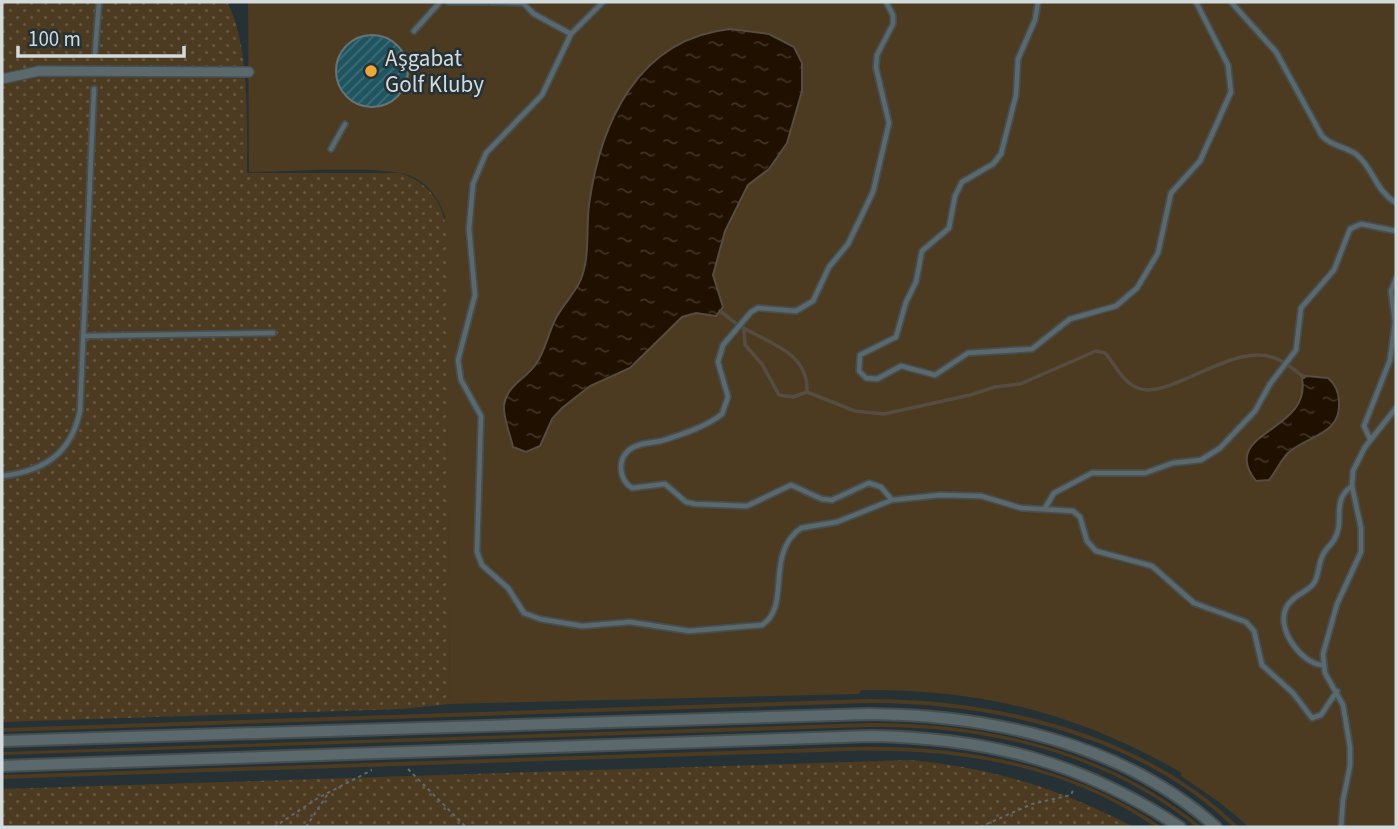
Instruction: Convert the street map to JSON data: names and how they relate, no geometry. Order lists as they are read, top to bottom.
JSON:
{
  "places": ["Aşgabat Golf Kluby"],
  "scale_bar": "100 m"
}
